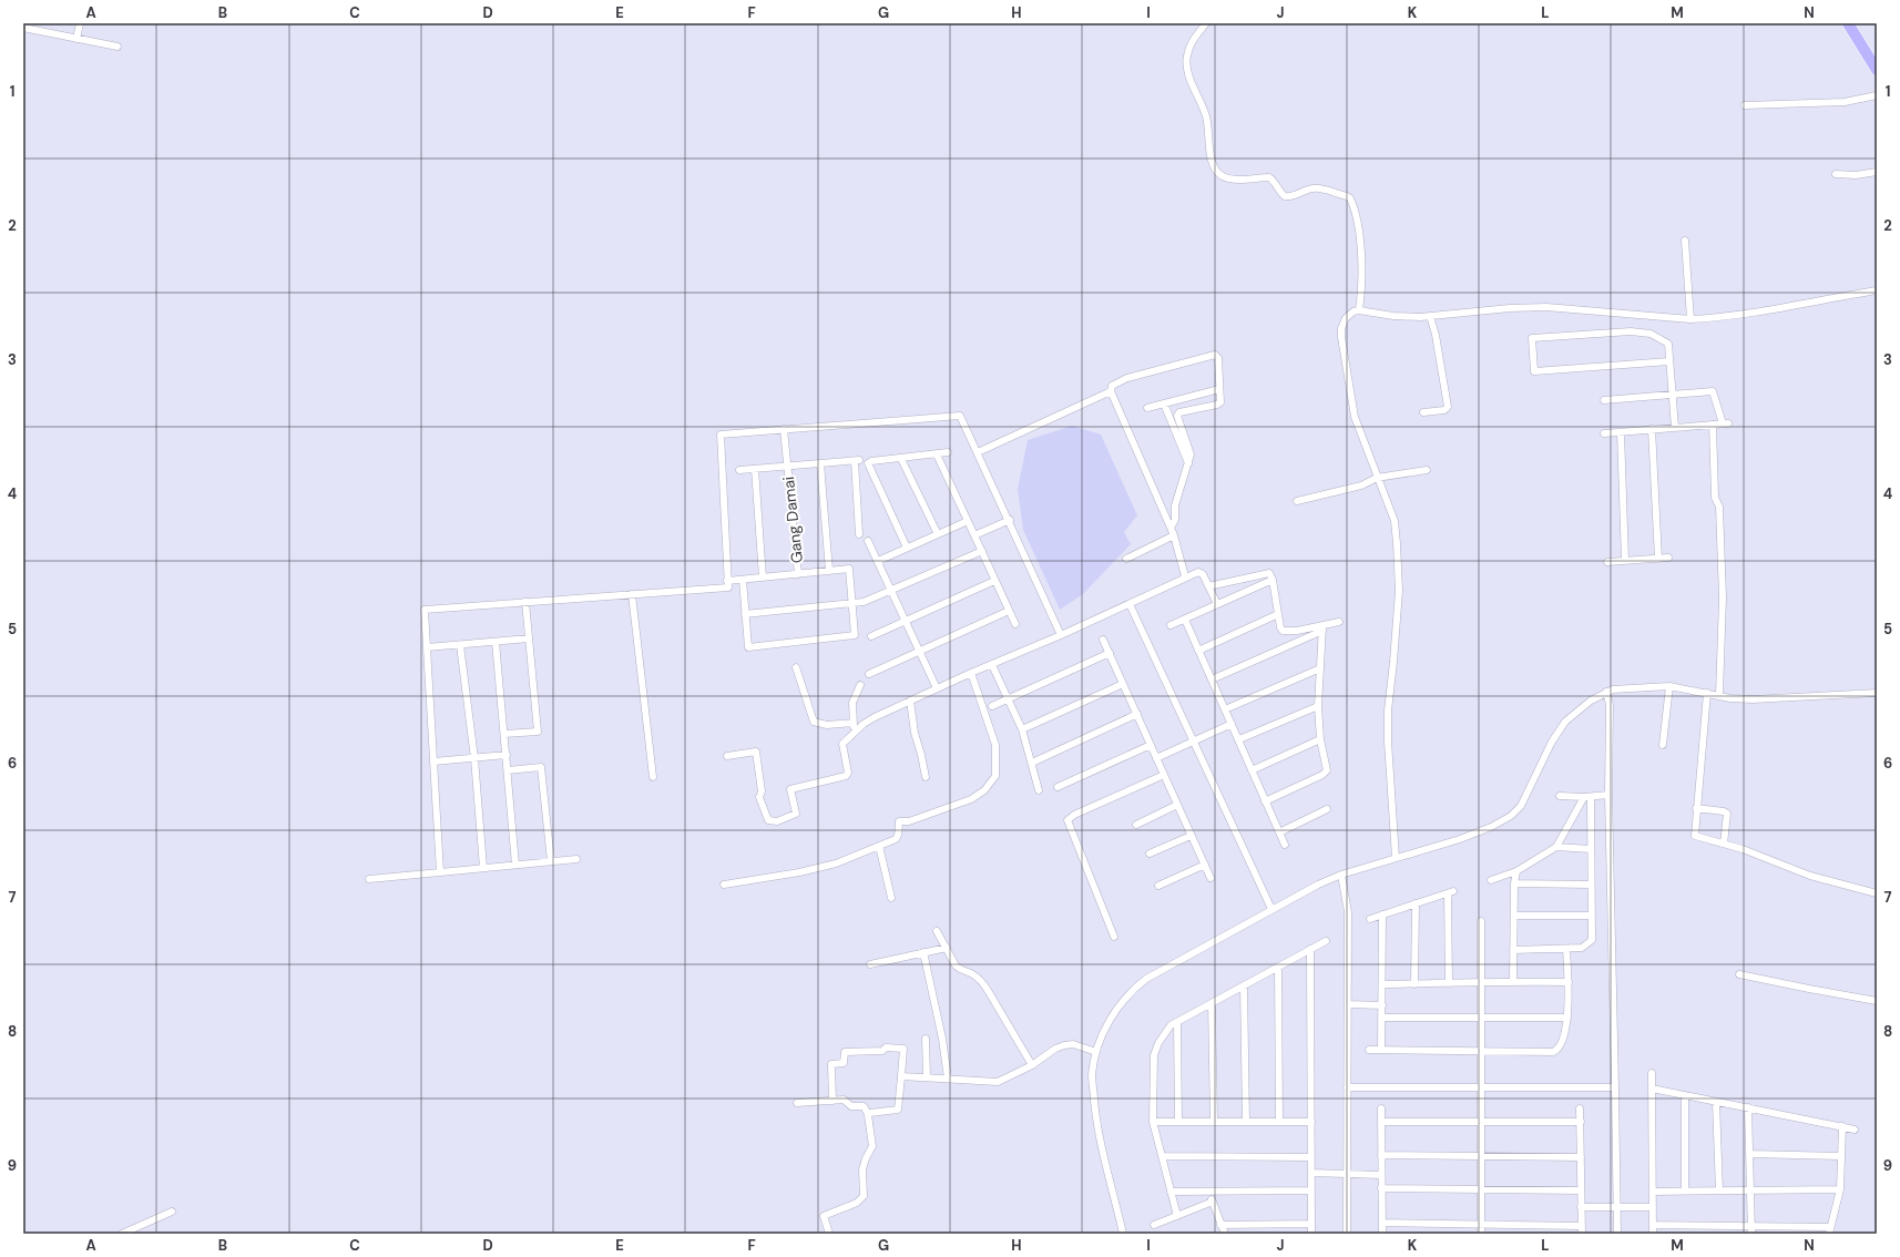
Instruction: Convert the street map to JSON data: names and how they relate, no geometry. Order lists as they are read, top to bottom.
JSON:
{
  "streets": {
    "street": ["Gang Damai"]
  },
  "grid": {
    "columns": [
      "A",
      "B",
      "C",
      "D",
      "E",
      "F",
      "G",
      "H",
      "I",
      "J",
      "K",
      "L",
      "M",
      "N"
    ],
    "rows": [
      "1",
      "2",
      "3",
      "4",
      "5",
      "6",
      "7",
      "8",
      "9"
    ]
  }
}
